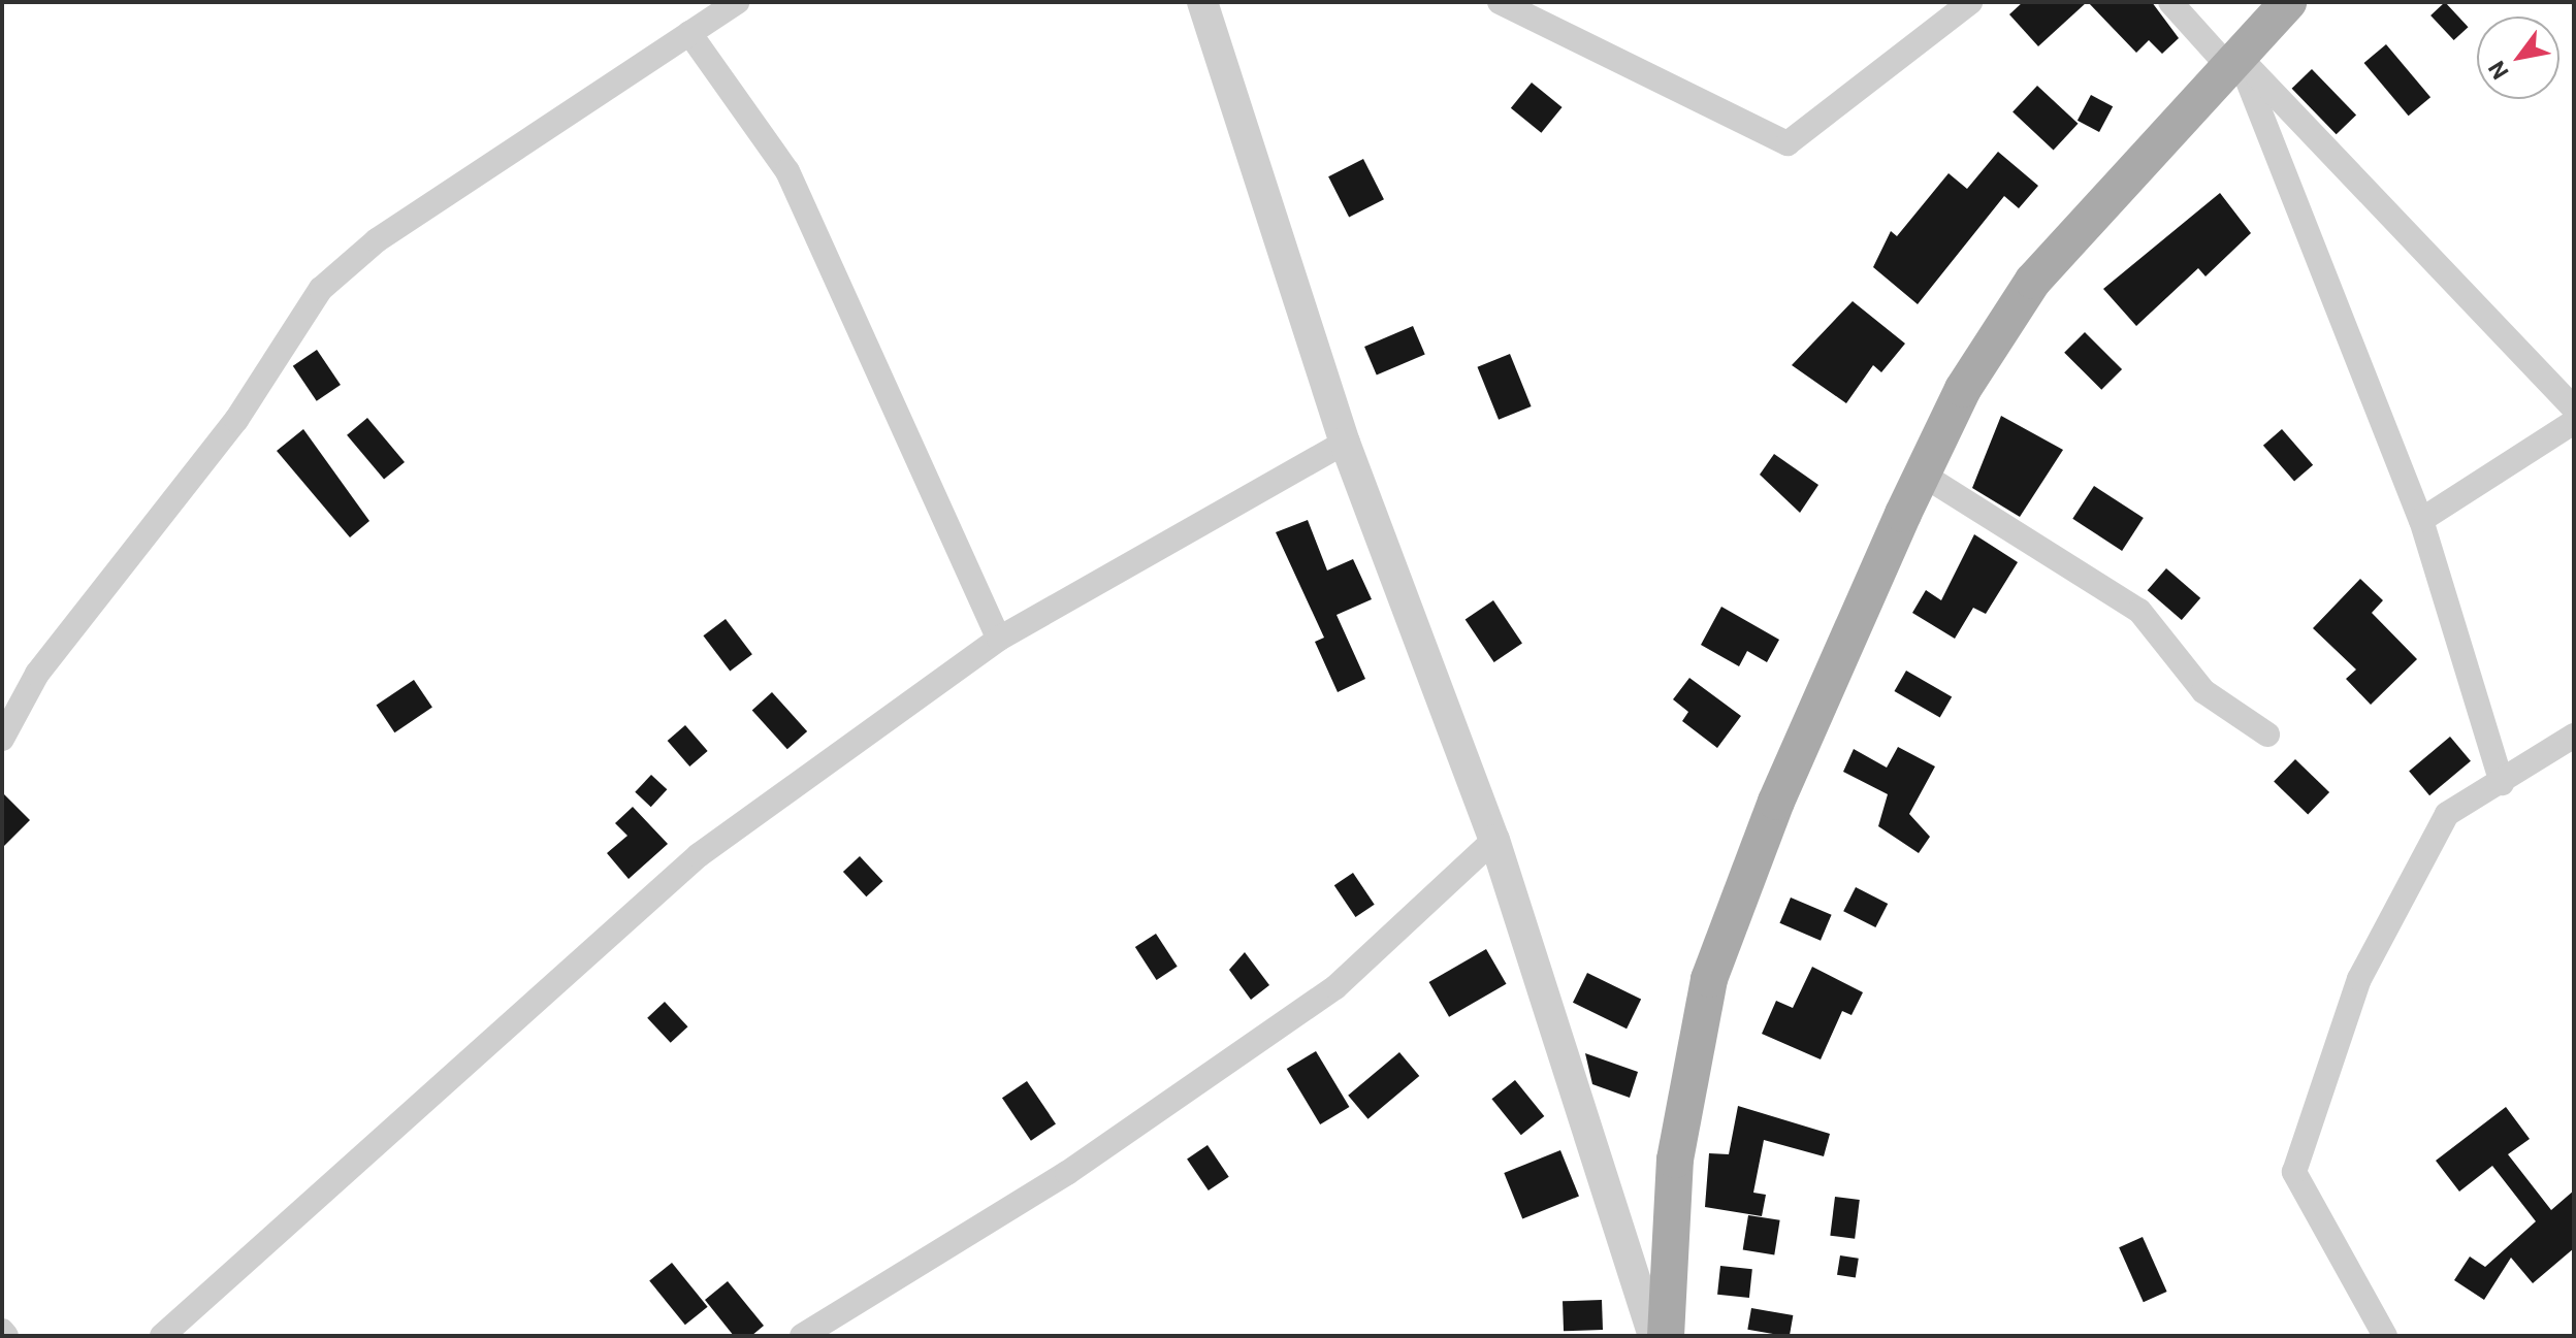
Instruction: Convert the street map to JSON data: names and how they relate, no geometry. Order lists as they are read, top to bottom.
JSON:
{
  "north": "bottom left"
}
